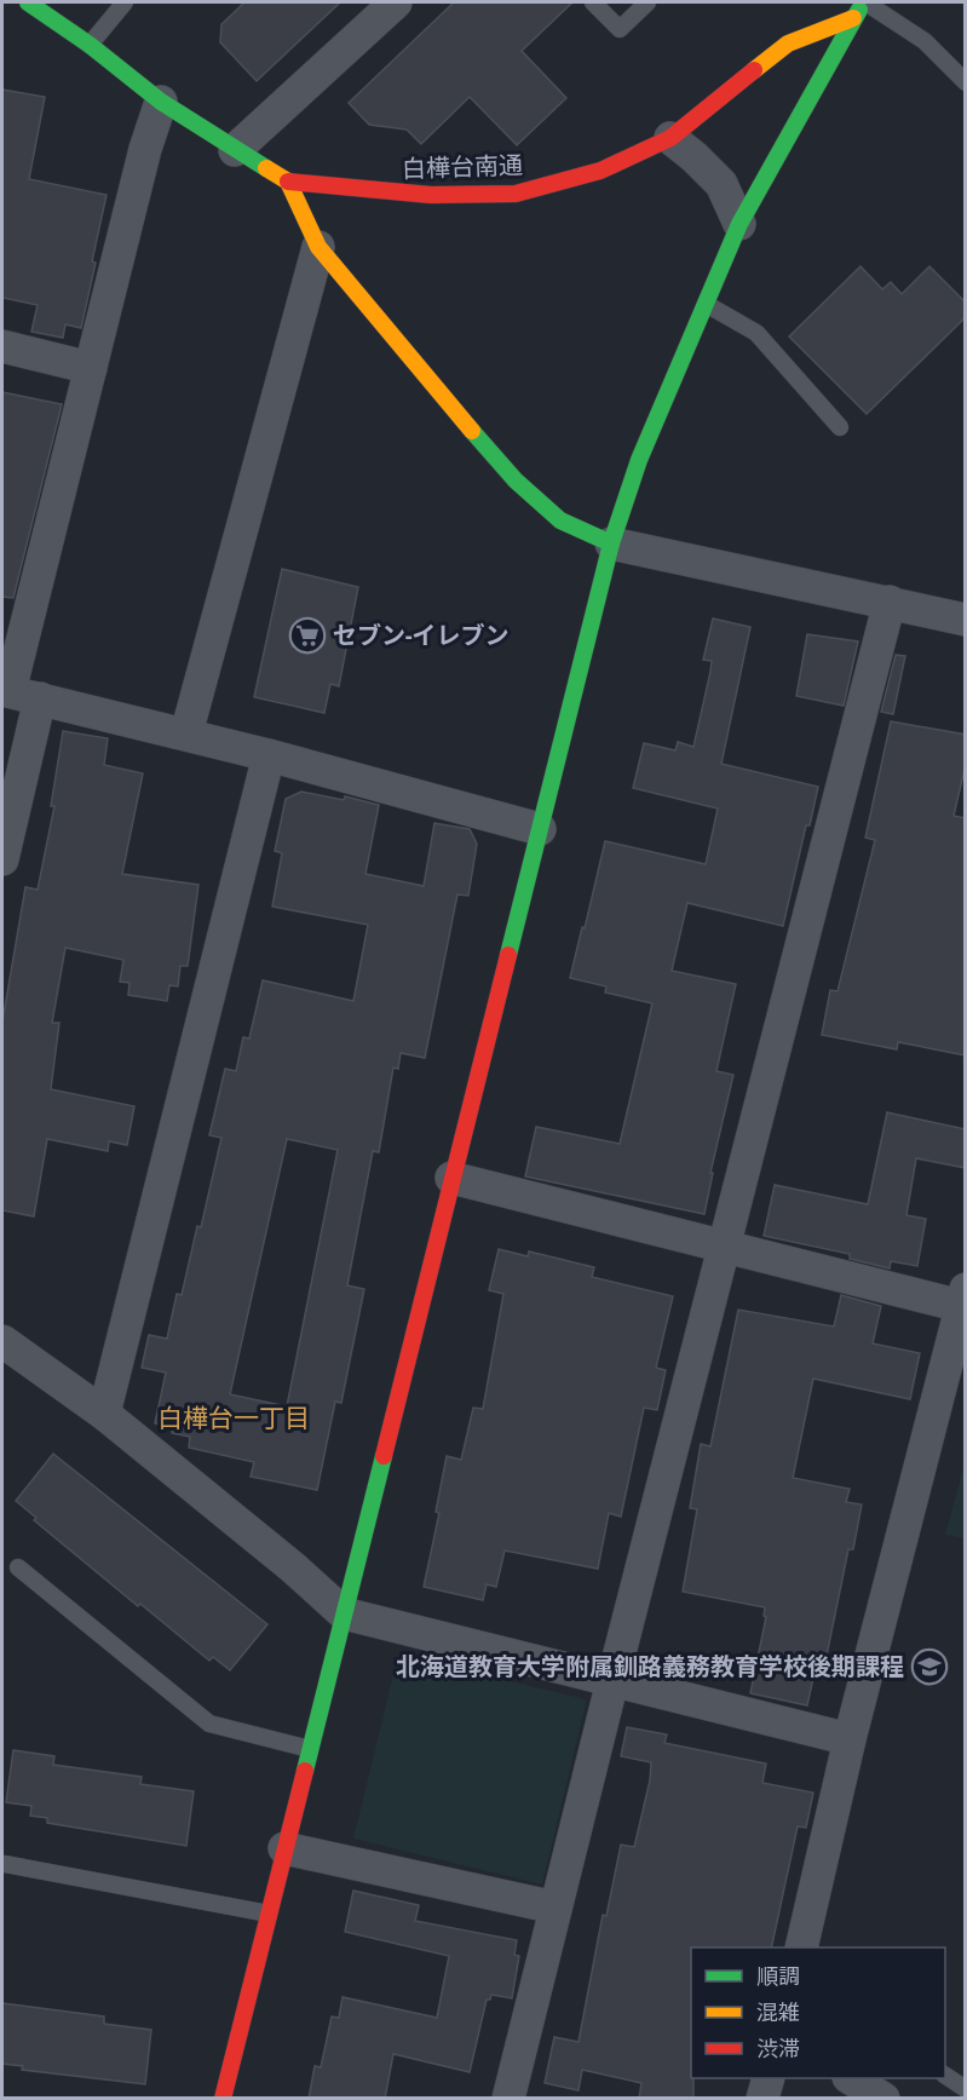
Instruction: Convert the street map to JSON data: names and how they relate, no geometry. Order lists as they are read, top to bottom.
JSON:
{
  "streets": {
    "street": ["白樺台南通"]
  },
  "districts": ["白樺台一丁目"],
  "places": {
    "supermarket": ["セブン-イレブン"],
    "school or university": ["北海道教育大学附属釧路義務教育学校後期課程"]
  },
  "legend": ["順調", "混雑", "渋滞"]
}
